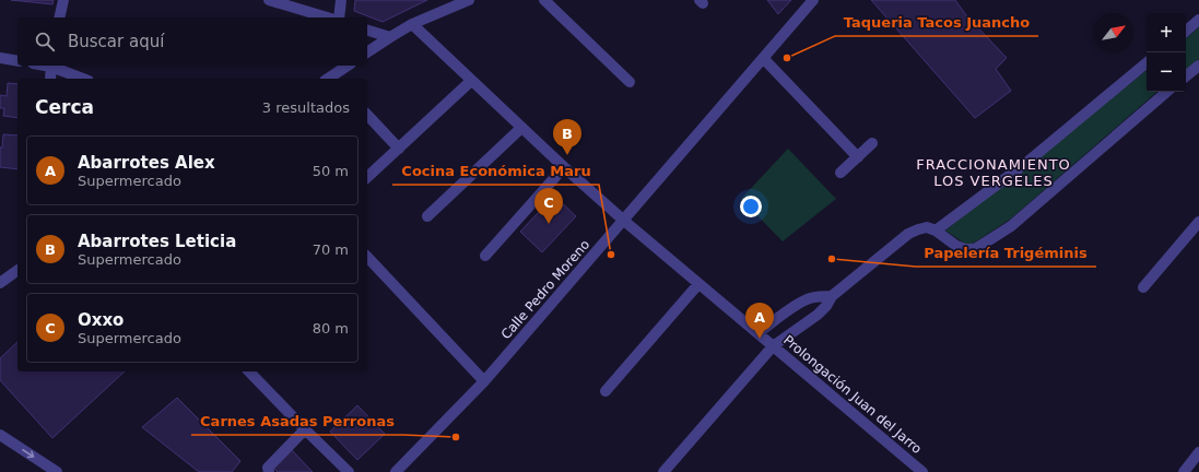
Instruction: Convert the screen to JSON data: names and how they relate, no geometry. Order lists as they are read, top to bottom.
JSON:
{
  "streets": {
    "street": ["Calle Pedro Moreno", "Prolongación Juan del Jarro"]
  },
  "crossings": [
    ["Calle Pedro Moreno", "Prolongación Juan del Jarro"]
  ],
  "districts": ["FRACCIONAMIENTO LOS VERGELES"],
  "places": [
    "Taqueria Tacos Juancho",
    "Cocina Económica Maru",
    "Papelería Trigéminis",
    "Carnes Asadas Perronas"
  ],
  "north": "top right",
  "page": {
    "map_buttons": ["+", "−"],
    "search": "Buscar aquí",
    "heading": ["Cerca", "3 resultados"],
    "pins": ["B", "C", "A"],
    "list": [
      {
        "mark": "A",
        "name": "Abarrotes Alex",
        "note": "Supermercado",
        "value": "50 m"
      },
      {
        "mark": "B",
        "name": "Abarrotes Leticia",
        "note": "Supermercado",
        "value": "70 m"
      },
      {
        "mark": "C",
        "name": "Oxxo",
        "note": "Supermercado",
        "value": "80 m"
      }
    ]
  }
}
